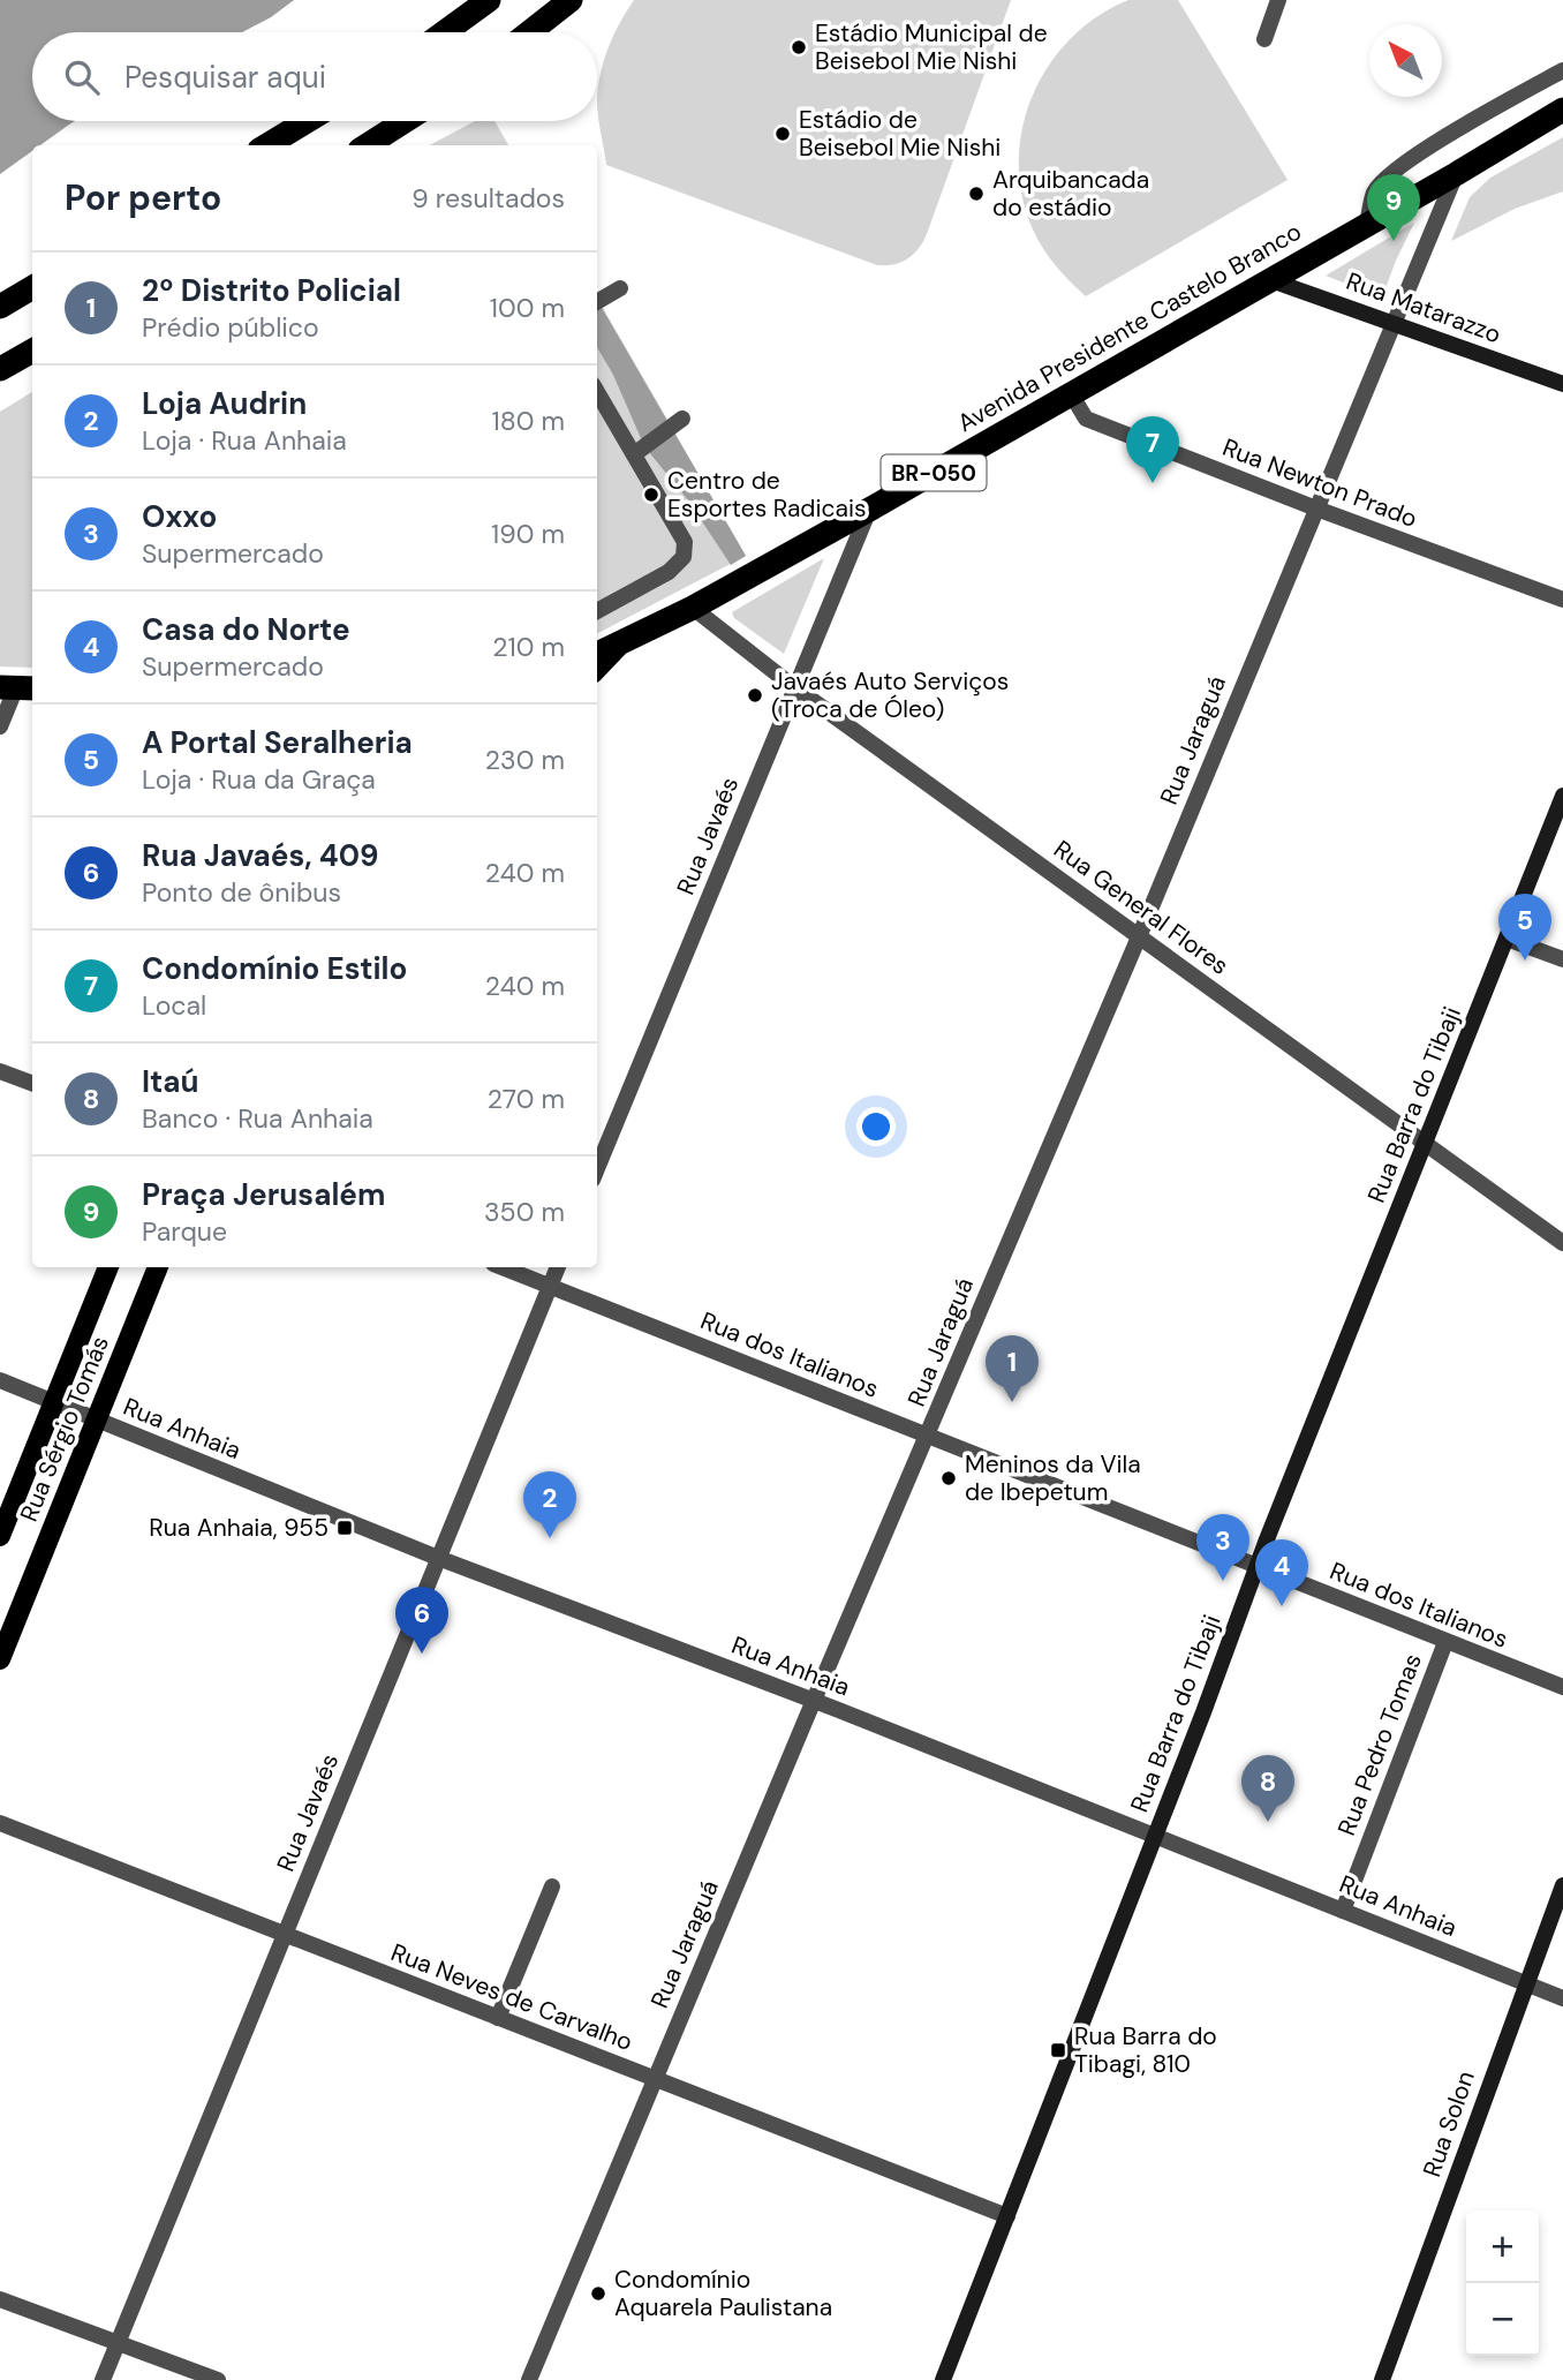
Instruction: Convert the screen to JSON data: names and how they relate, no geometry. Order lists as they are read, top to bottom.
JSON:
{
  "streets": {
    "highway": ["Avenida Presidente Castelo Branco", "BR-050"],
    "main road": ["Rua Sérgio Tomás"],
    "street": [
      "Rua Matarazzo",
      "Rua Newton Prado",
      "Rua Jaraguá",
      "Rua Javaés",
      "Rua General Flores",
      "Rua Barra do Tibaji",
      "Rua dos Italianos",
      "Rua Anhaia",
      "Rua Pedro Tomas",
      "Rua Neves de Carvalho",
      "Rua Solon"
    ]
  },
  "crossings": [
    ["Rua Matarazzo", "Avenida Presidente Castelo Branco"],
    ["Rua Matarazzo", "Rua Jaraguá"],
    ["Avenida Presidente Castelo Branco", "Rua Newton Prado"],
    ["Avenida Presidente Castelo Branco", "Rua Jaraguá"],
    ["Avenida Presidente Castelo Branco", "Rua Javaés"],
    ["Avenida Presidente Castelo Branco", "Rua General Flores"],
    ["Rua Newton Prado", "Rua Jaraguá"],
    ["Rua Jaraguá", "Rua General Flores"],
    ["Rua Jaraguá", "Rua dos Italianos"],
    ["Rua Jaraguá", "Rua Anhaia"],
    ["Rua Jaraguá", "Rua Neves de Carvalho"],
    ["Rua Javaés", "Rua General Flores"],
    ["Rua Javaés", "Rua dos Italianos"],
    ["Rua Javaés", "Rua Anhaia"],
    ["Rua Javaés", "Rua Neves de Carvalho"],
    ["Rua General Flores", "Rua Barra do Tibaji"],
    ["Rua Barra do Tibaji", "Rua dos Italianos"],
    ["Rua Barra do Tibaji", "Rua Anhaia"],
    ["Rua Barra do Tibaji", "Rua Neves de Carvalho"],
    ["Rua dos Italianos", "Rua Pedro Tomas"],
    ["Rua Sérgio Tomás", "Rua Anhaia"],
    ["Rua Anhaia", "Rua Pedro Tomas"],
    ["Rua Anhaia", "Rua Solon"]
  ],
  "places": {
    "other": [
      "Estádio Municipal de Beisebol Mie Nishi",
      "Estádio de Beisebol Mie Nishi",
      "Arquibancada do estádio",
      "Centro de Esportes Radicais",
      "Javaés Auto Serviços (Troca de Óleo)",
      "Meninos da Vila de Ibepetum",
      "Condomínio Aquarela Paulistana"
    ],
    "transit": ["Rua Anhaia, 955", "Rua Barra do Tibagi, 810"]
  },
  "north": "top left",
  "page": {
    "search": "Pesquisar aqui",
    "heading": ["Por perto", "9 resultados"],
    "pins": [
      "9",
      "7",
      "5",
      "1",
      "2",
      "3",
      "4",
      "6",
      "8"
    ],
    "list": [
      {
        "mark": "1",
        "name": "2º Distrito Policial",
        "note": "Prédio público",
        "value": "100 m"
      },
      {
        "mark": "2",
        "name": "Loja Audrin",
        "note": "Loja · Rua Anhaia",
        "value": "180 m"
      },
      {
        "mark": "3",
        "name": "Oxxo",
        "note": "Supermercado",
        "value": "190 m"
      },
      {
        "mark": "4",
        "name": "Casa do Norte",
        "note": "Supermercado",
        "value": "210 m"
      },
      {
        "mark": "5",
        "name": "A Portal Seralheria",
        "note": "Loja · Rua da Graça",
        "value": "230 m"
      },
      {
        "mark": "6",
        "name": "Rua Javaés, 409",
        "note": "Ponto de ônibus",
        "value": "240 m"
      },
      {
        "mark": "7",
        "name": "Condomínio Estilo",
        "note": "Local",
        "value": "240 m"
      },
      {
        "mark": "8",
        "name": "Itaú",
        "note": "Banco · Rua Anhaia",
        "value": "270 m"
      },
      {
        "mark": "9",
        "name": "Praça Jerusalém",
        "note": "Parque",
        "value": "350 m"
      }
    ],
    "map_buttons": ["+", "−"]
  }
}
